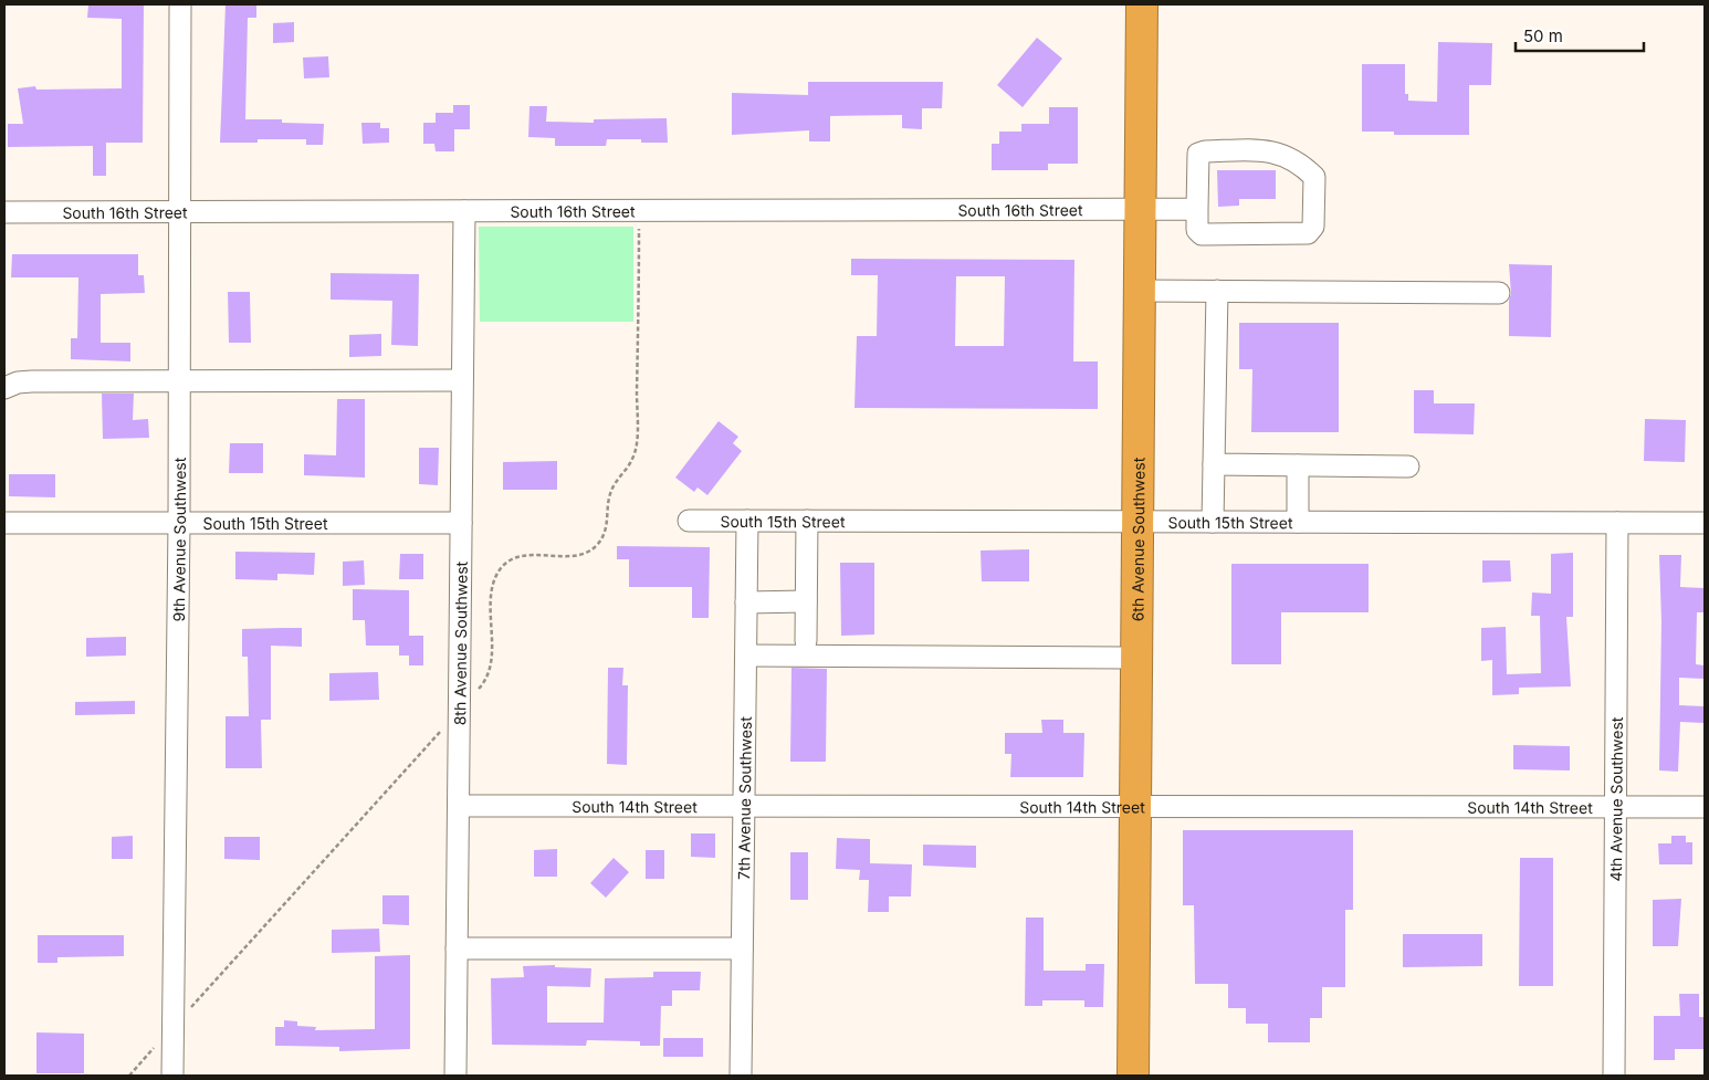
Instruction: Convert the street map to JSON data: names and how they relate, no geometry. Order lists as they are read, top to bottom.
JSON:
{
  "streets": {
    "highway": ["6th Avenue Southwest"],
    "street": [
      "South 16th Street",
      "South 15th Street",
      "9th Avenue Southwest",
      "8th Avenue Southwest",
      "7th Avenue Southwest",
      "4th Avenue Southwest",
      "South 14th Street"
    ]
  },
  "crossings": [
    ["South 16th Street", "9th Avenue Southwest"],
    ["South 16th Street", "6th Avenue Southwest"],
    ["South 16th Street", "8th Avenue Southwest"],
    ["South 15th Street", "9th Avenue Southwest"],
    ["South 15th Street", "6th Avenue Southwest"],
    ["South 15th Street", "8th Avenue Southwest"],
    ["South 15th Street", "7th Avenue Southwest"],
    ["South 15th Street", "4th Avenue Southwest"],
    ["6th Avenue Southwest", "South 14th Street"],
    ["8th Avenue Southwest", "South 14th Street"],
    ["7th Avenue Southwest", "South 14th Street"],
    ["4th Avenue Southwest", "South 14th Street"]
  ],
  "scale_bar": "50 m"
}
